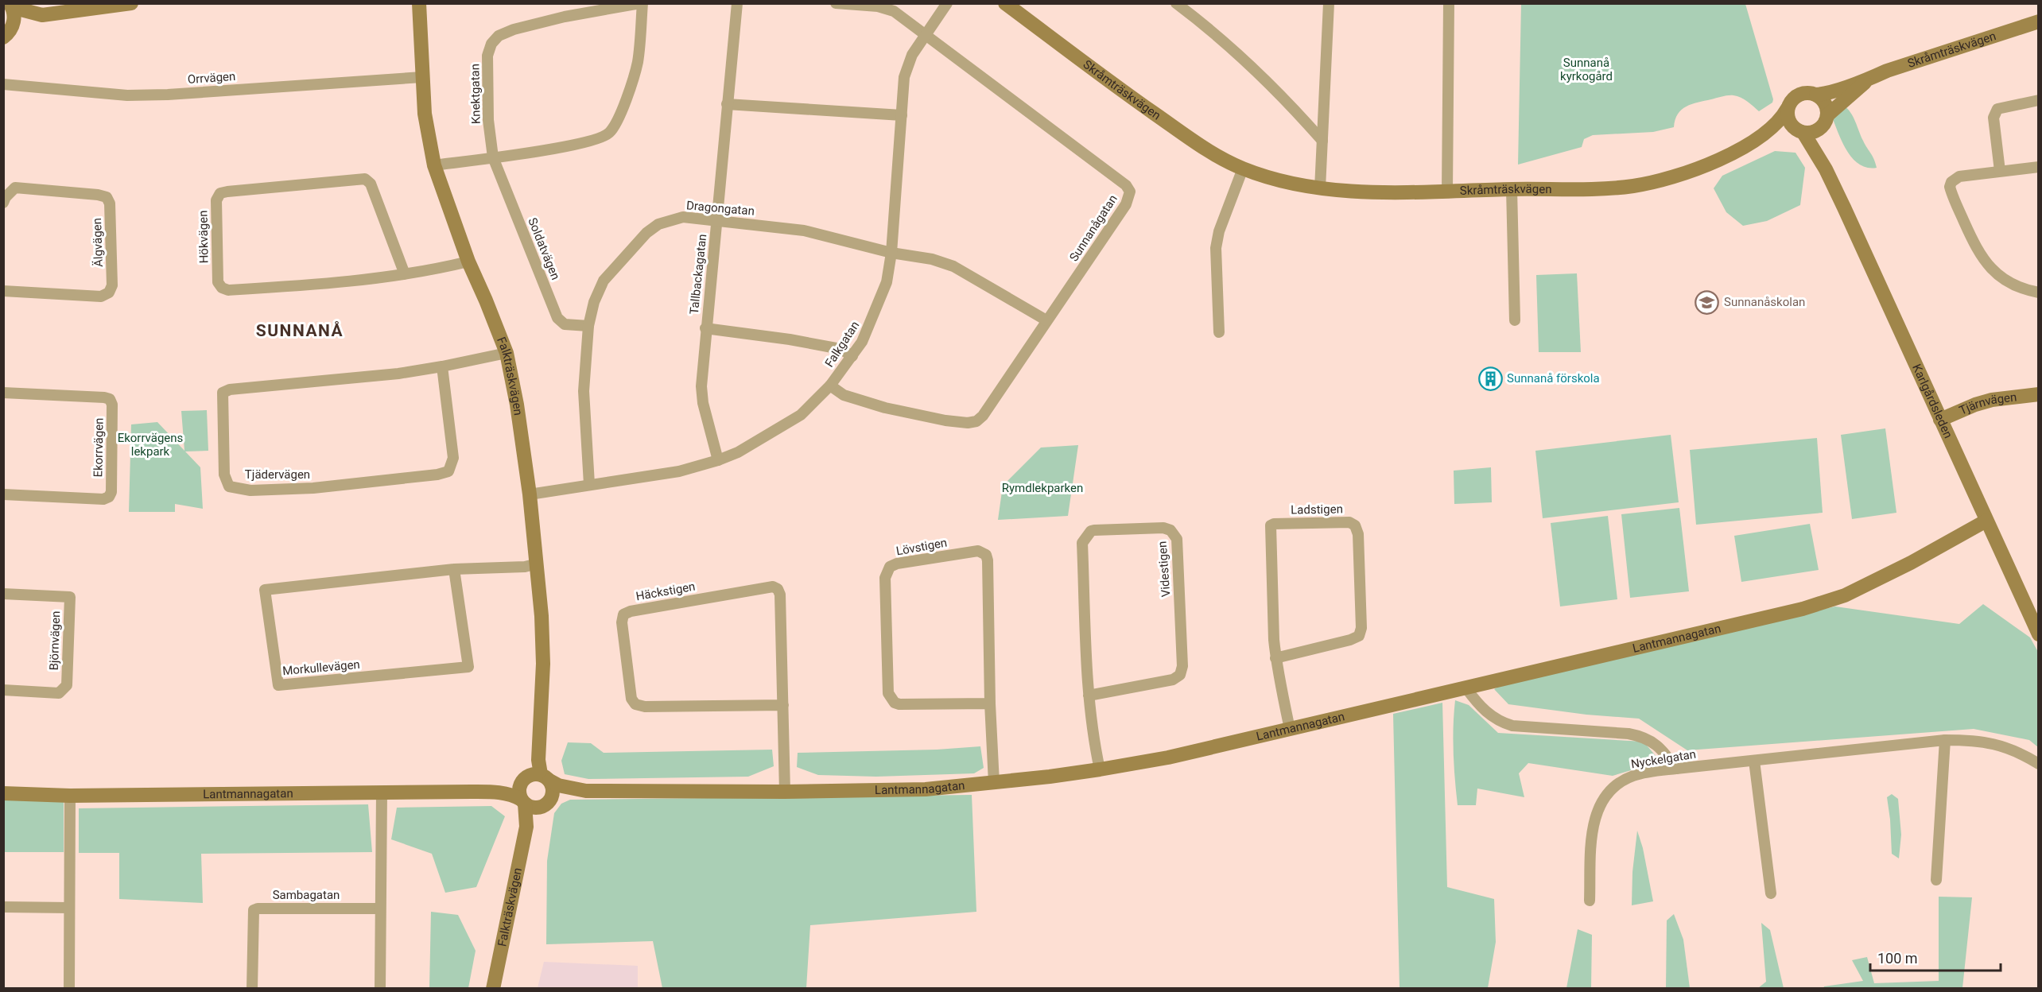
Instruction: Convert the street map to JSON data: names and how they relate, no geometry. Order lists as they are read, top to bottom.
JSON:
{
  "streets": {
    "street": [
      "Skråmträskvägen",
      "Orrvägen",
      "Knektgatan",
      "Dragongatan",
      "Sunnanågatan",
      "Hökvägen",
      "Älgvägen",
      "Soldatvägen",
      "Tallbackagatan",
      "Falkgatan",
      "Falkträskvägen",
      "Karlgårdsleden",
      "Tjärnvägen",
      "Ekorrvägen",
      "Tjädervägen",
      "Ladstigen",
      "Lövstigen",
      "Videstigen",
      "Häckstigen",
      "Lantmannagatan",
      "Björnvägen",
      "Morkullevägen",
      "Nyckelgatan",
      "Sambagatan"
    ]
  },
  "crossings": [
    ["Skråmträskvägen", "Karlgårdsleden"],
    ["Orrvägen", "Falkträskvägen"],
    ["Knektgatan", "Soldatvägen"],
    ["Knektgatan", "Falkträskvägen"],
    ["Dragongatan", "Sunnanågatan"],
    ["Dragongatan", "Soldatvägen"],
    ["Dragongatan", "Tallbackagatan"],
    ["Dragongatan", "Falkgatan"],
    ["Sunnanågatan", "Falkgatan"],
    ["Hökvägen", "Falkträskvägen"],
    ["Tallbackagatan", "Falkgatan"],
    ["Falkgatan", "Falkträskvägen"],
    ["Falkträskvägen", "Tjädervägen"],
    ["Falkträskvägen", "Lantmannagatan"],
    ["Falkträskvägen", "Morkullevägen"],
    ["Karlgårdsleden", "Tjärnvägen"],
    ["Karlgårdsleden", "Lantmannagatan"],
    ["Ladstigen", "Lantmannagatan"],
    ["Lövstigen", "Lantmannagatan"],
    ["Videstigen", "Lantmannagatan"],
    ["Häckstigen", "Lantmannagatan"]
  ],
  "districts": ["SUNNANÅ"],
  "parks": ["Sunnanå kyrkogård", "Ekorrvägens lekpark", "Rymdlekparken"],
  "places": {
    "school or university": ["Sunnanåskolan"],
    "building": ["Sunnanå förskola"]
  },
  "scale_bar": "100 m"
}
